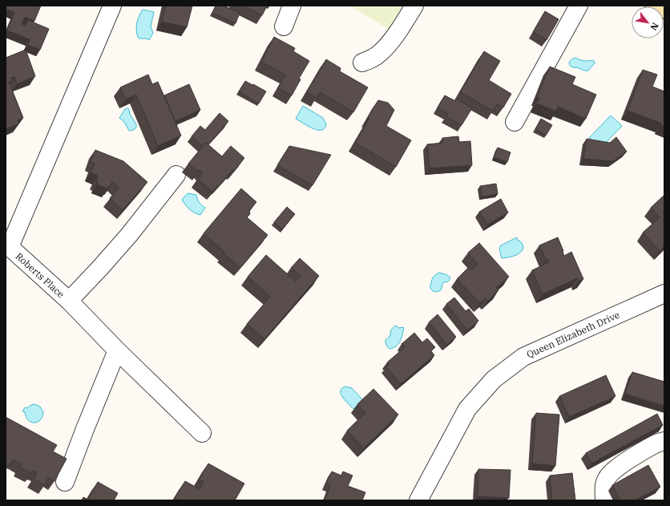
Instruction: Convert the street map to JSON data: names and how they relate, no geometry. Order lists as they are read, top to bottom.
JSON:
{
  "streets": {
    "street": ["Roberts Place", "Queen Elizabeth Drive"]
  },
  "north": "bottom right"
}
